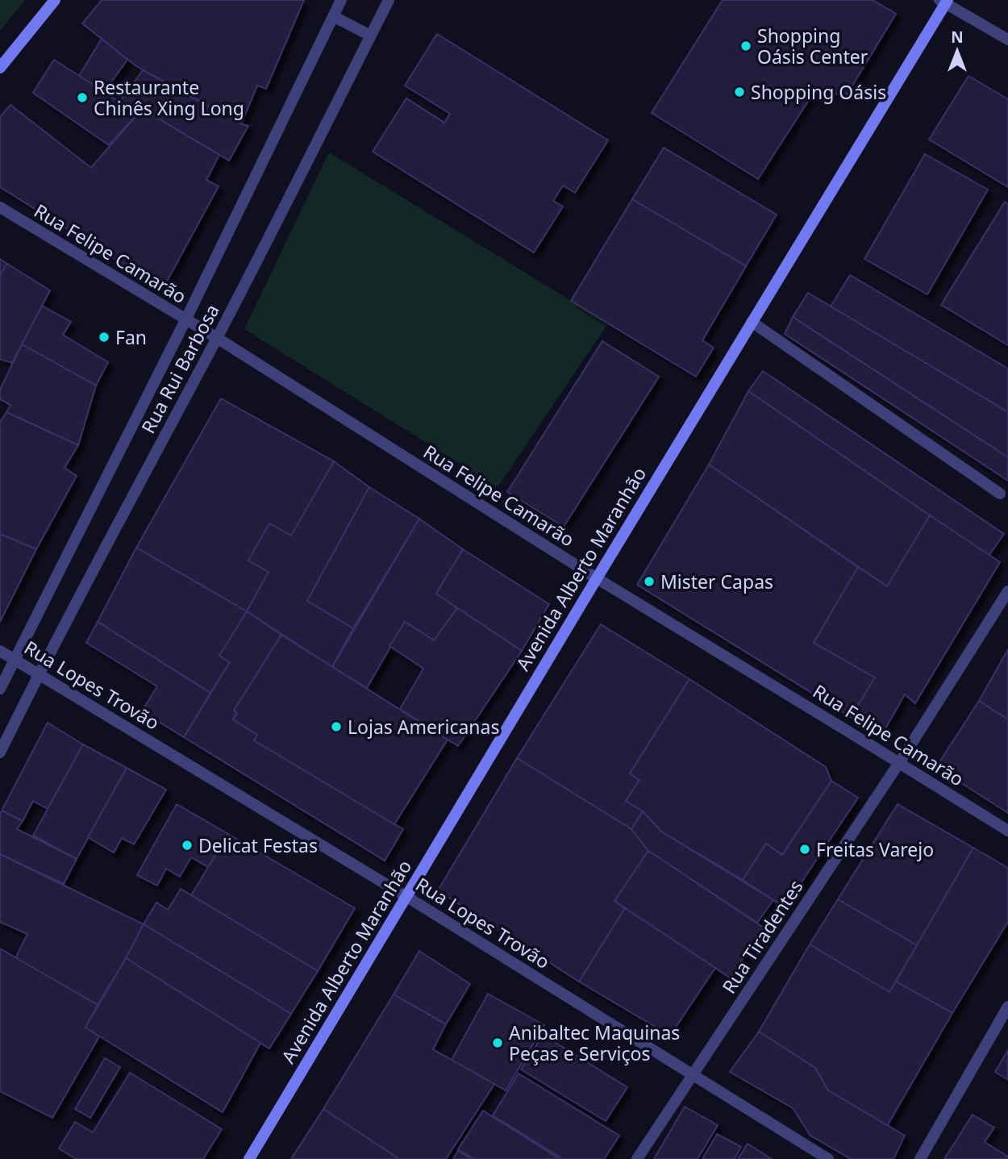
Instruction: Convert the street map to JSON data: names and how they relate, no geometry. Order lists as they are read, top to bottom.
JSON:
{
  "streets": {
    "main road": ["Avenida Alberto Maranhão"],
    "street": [
      "Rua Felipe Camarão",
      "Rua Rui Barbosa",
      "Rua Lopes Trovão",
      "Rua Tiradentes"
    ]
  },
  "crossings": [
    ["Rua Felipe Camarão", "Rua Rui Barbosa"],
    ["Rua Felipe Camarão", "Avenida Alberto Maranhão"],
    ["Rua Felipe Camarão", "Rua Tiradentes"],
    ["Rua Rui Barbosa", "Rua Lopes Trovão"],
    ["Avenida Alberto Maranhão", "Rua Lopes Trovão"],
    ["Rua Lopes Trovão", "Rua Tiradentes"]
  ],
  "places": [
    "Shopping Oásis Center",
    "Shopping Oásis",
    "Restaurante Chinês Xing Long",
    "Fan",
    "Mister Capas",
    "Lojas Americanas",
    "Delicat Festas",
    "Freitas Varejo",
    "Anibaltec Maquinas Peças e Serviços"
  ],
  "north": "top"
}
